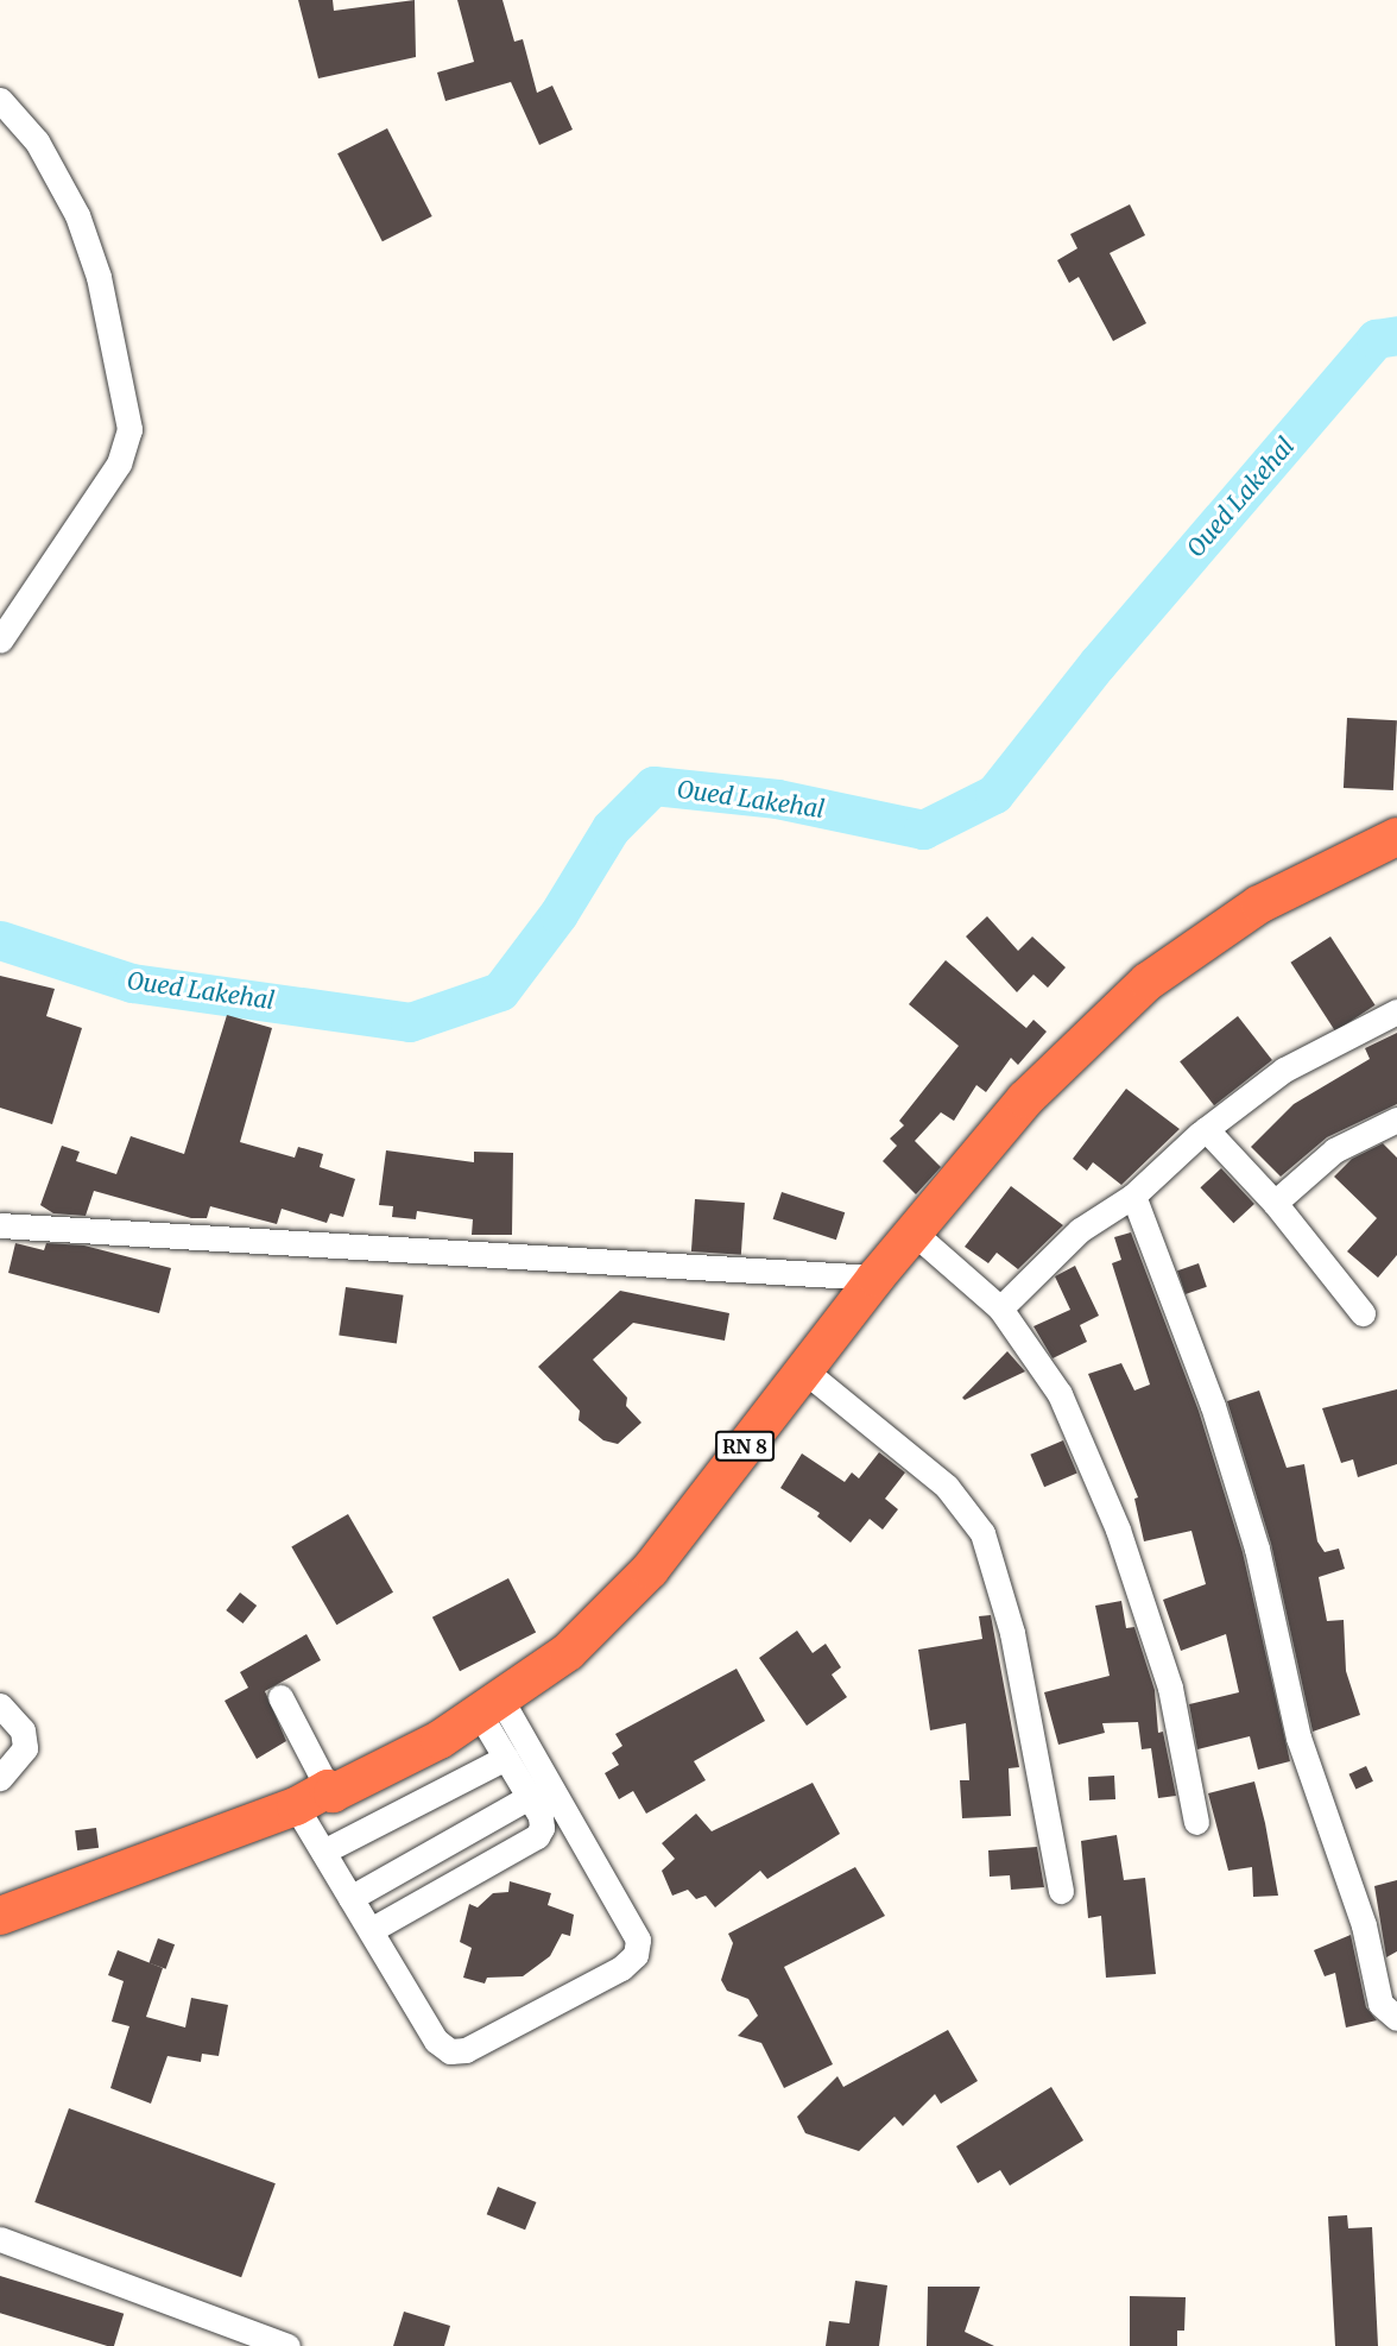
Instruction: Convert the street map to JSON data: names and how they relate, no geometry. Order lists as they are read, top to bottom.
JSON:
{
  "streets": {
    "highway": ["RN 8"]
  },
  "water": ["Oued Lakehal"]
}
